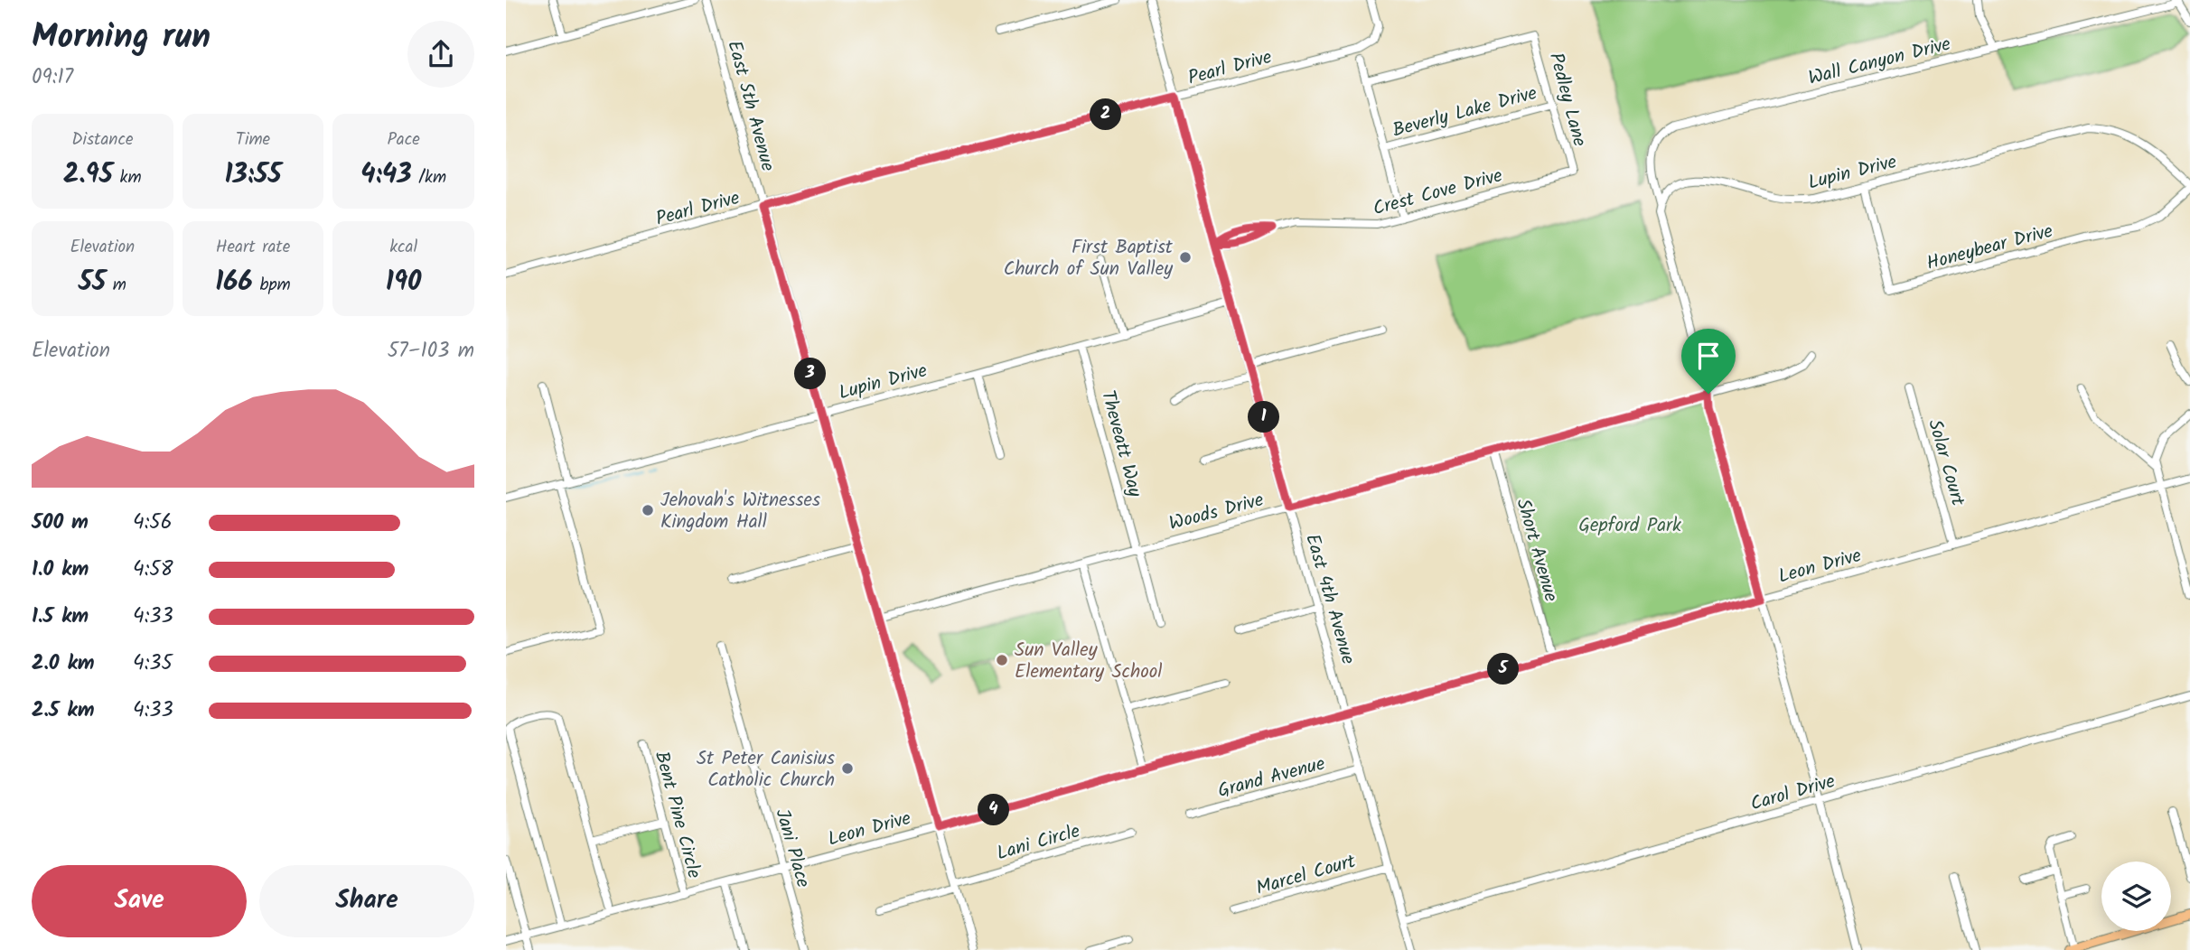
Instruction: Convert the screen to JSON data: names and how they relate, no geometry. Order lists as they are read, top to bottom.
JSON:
{
  "streets": {
    "street": [
      "Wall Canyon Drive",
      "Pearl Drive",
      "Pedley Lane",
      "East 5th Avenue",
      "Beverly Lake Drive",
      "Lupin Drive",
      "Crest Cove Drive",
      "Honeybear Drive",
      "Theveatt Way",
      "Solar Court",
      "Woods Drive",
      "Short Avenue",
      "Leon Drive",
      "East 4th Avenue",
      "Grand Avenue",
      "Carol Drive",
      "Bent Pine Circle",
      "Lani Circle",
      "Jani Place",
      "Marcel Court"
    ]
  },
  "crossings": [
    ["Wall Canyon Drive", "Lupin Drive"],
    ["Wall Canyon Drive", "Woods Drive"],
    ["Wall Canyon Drive", "Leon Drive"],
    ["Wall Canyon Drive", "Carol Drive"],
    ["Pearl Drive", "East 5th Avenue"],
    ["Pearl Drive", "East 4th Avenue"],
    ["Pedley Lane", "Beverly Lake Drive"],
    ["Pedley Lane", "Crest Cove Drive"],
    ["East 5th Avenue", "Lupin Drive"],
    ["East 5th Avenue", "Woods Drive"],
    ["East 5th Avenue", "Leon Drive"],
    ["East 5th Avenue", "Lani Circle"],
    ["Lupin Drive", "Honeybear Drive"],
    ["Lupin Drive", "Theveatt Way"],
    ["Lupin Drive", "East 4th Avenue"],
    ["Crest Cove Drive", "East 4th Avenue"],
    ["Theveatt Way", "Woods Drive"],
    ["Solar Court", "Leon Drive"],
    ["Woods Drive", "Short Avenue"],
    ["Woods Drive", "East 4th Avenue"],
    ["Short Avenue", "Leon Drive"],
    ["Leon Drive", "East 4th Avenue"],
    ["Leon Drive", "Bent Pine Circle"],
    ["Leon Drive", "Jani Place"],
    ["East 4th Avenue", "Grand Avenue"],
    ["East 4th Avenue", "Carol Drive"],
    ["East 4th Avenue", "Marcel Court"]
  ],
  "parks": ["Gepford Park"],
  "places": [
    "First Baptist Church of Sun Valley",
    "Jehovah's Witnesses Kingdom Hall",
    "Sun Valley Elementary School",
    "St Peter Canisius Catholic Church"
  ],
  "page": {
    "heading": ["Morning run", "09:17"],
    "pins": [
      "2",
      "3",
      "1",
      "5",
      "4"
    ],
    "stats": [
      ["Distance", "2.95 km"],
      ["Time", "13:55"],
      ["Pace", "4:43 /km"],
      ["Elevation", "55 m"],
      ["Heart rate", "166 bpm"],
      ["kcal", "190"]
    ],
    "chart": ["Elevation", "57–103 m"],
    "list": [
      {
        "name": "500 m",
        "note": "4:56"
      },
      {
        "name": "1.0 km",
        "note": "4:58"
      },
      {
        "name": "1.5 km",
        "note": "4:33"
      },
      {
        "name": "2.0 km",
        "note": "4:35"
      },
      {
        "name": "2.5 km",
        "note": "4:33"
      }
    ],
    "buttons": ["Save", "Share"]
  }
}
